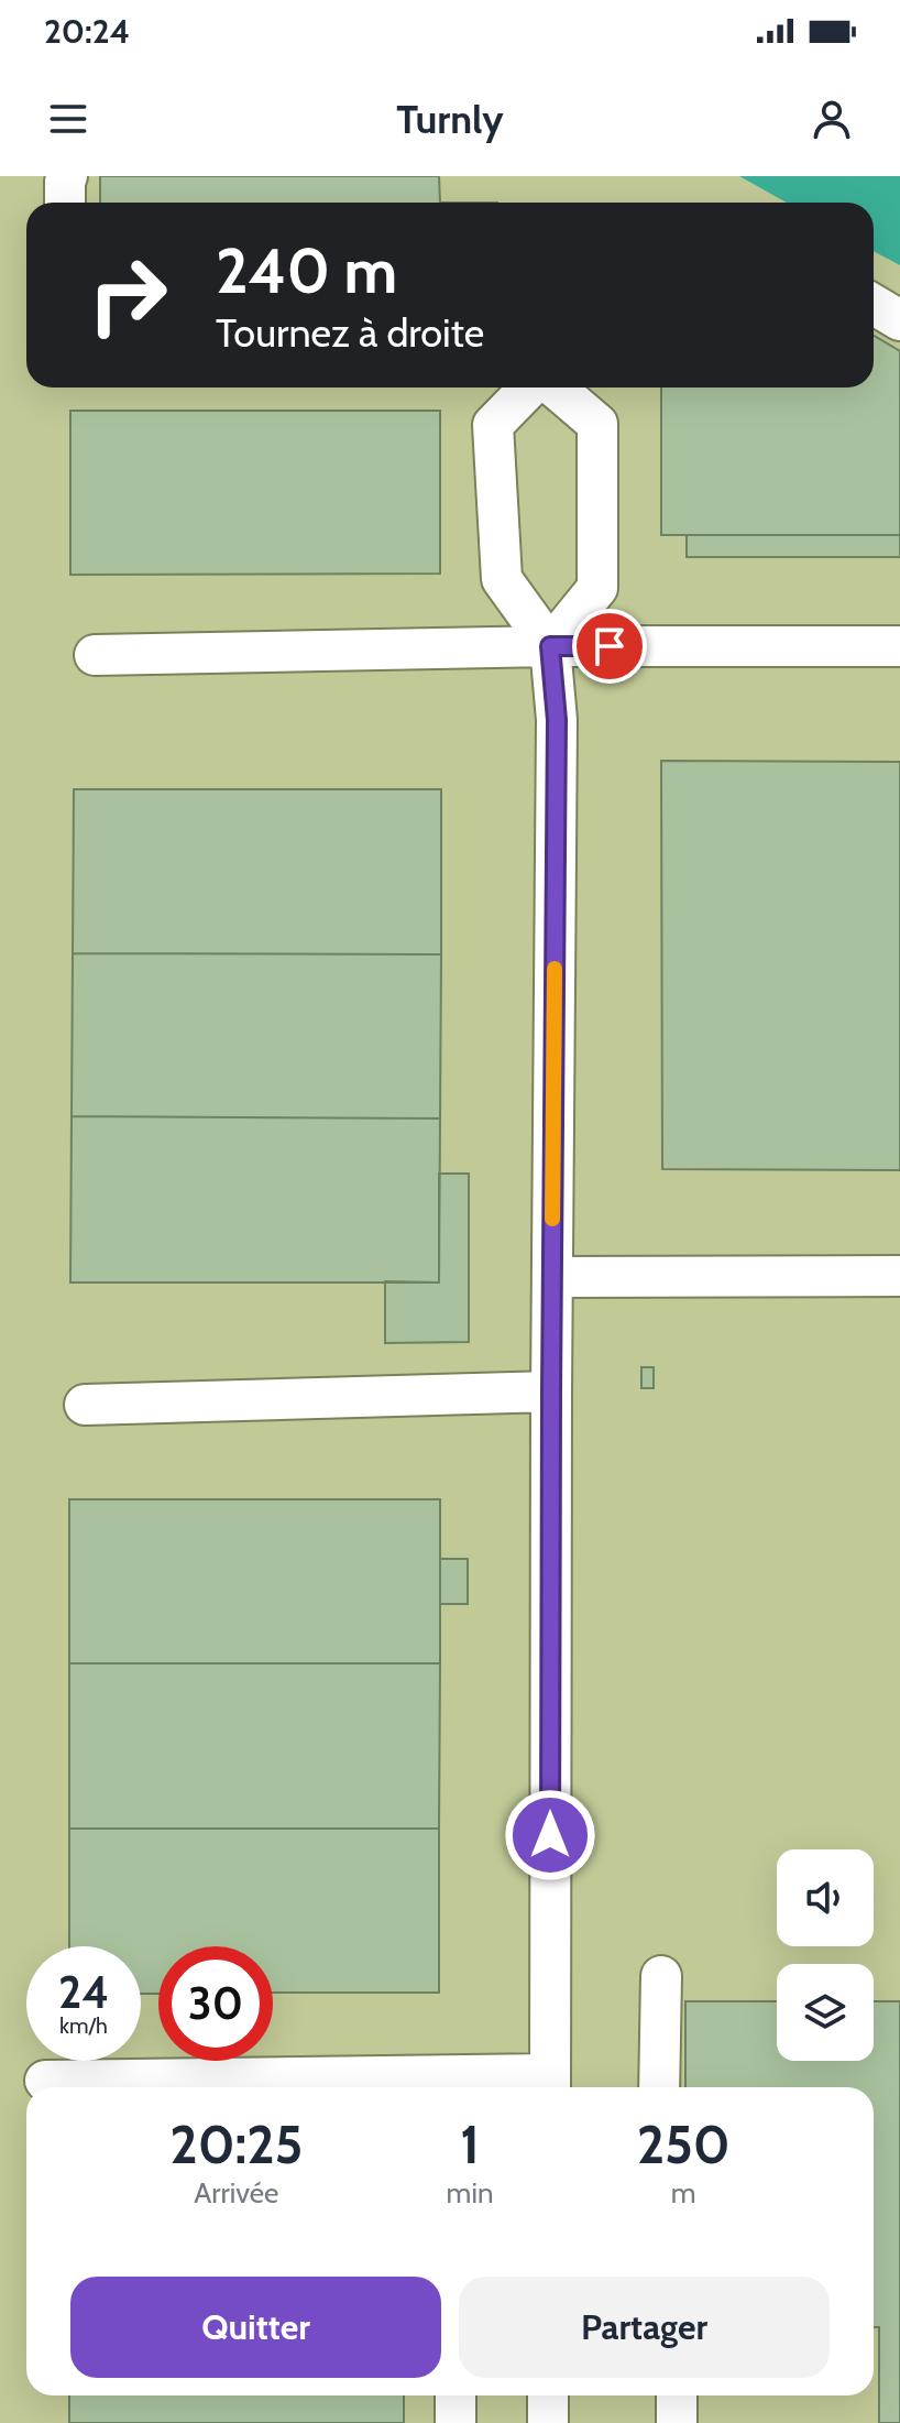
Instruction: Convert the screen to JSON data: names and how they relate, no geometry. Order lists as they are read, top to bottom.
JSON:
{
  "page": {
    "status": "20:24",
    "header": "Turnly",
    "turn": ["240 m", "Tournez à droite"],
    "speed": "24 km/h",
    "limit": "30",
    "eta": [
      "20:25",
      "Arrivée",
      "1",
      "min",
      "250",
      "m"
    ],
    "buttons": ["Quitter", "Partager"]
  }
}
